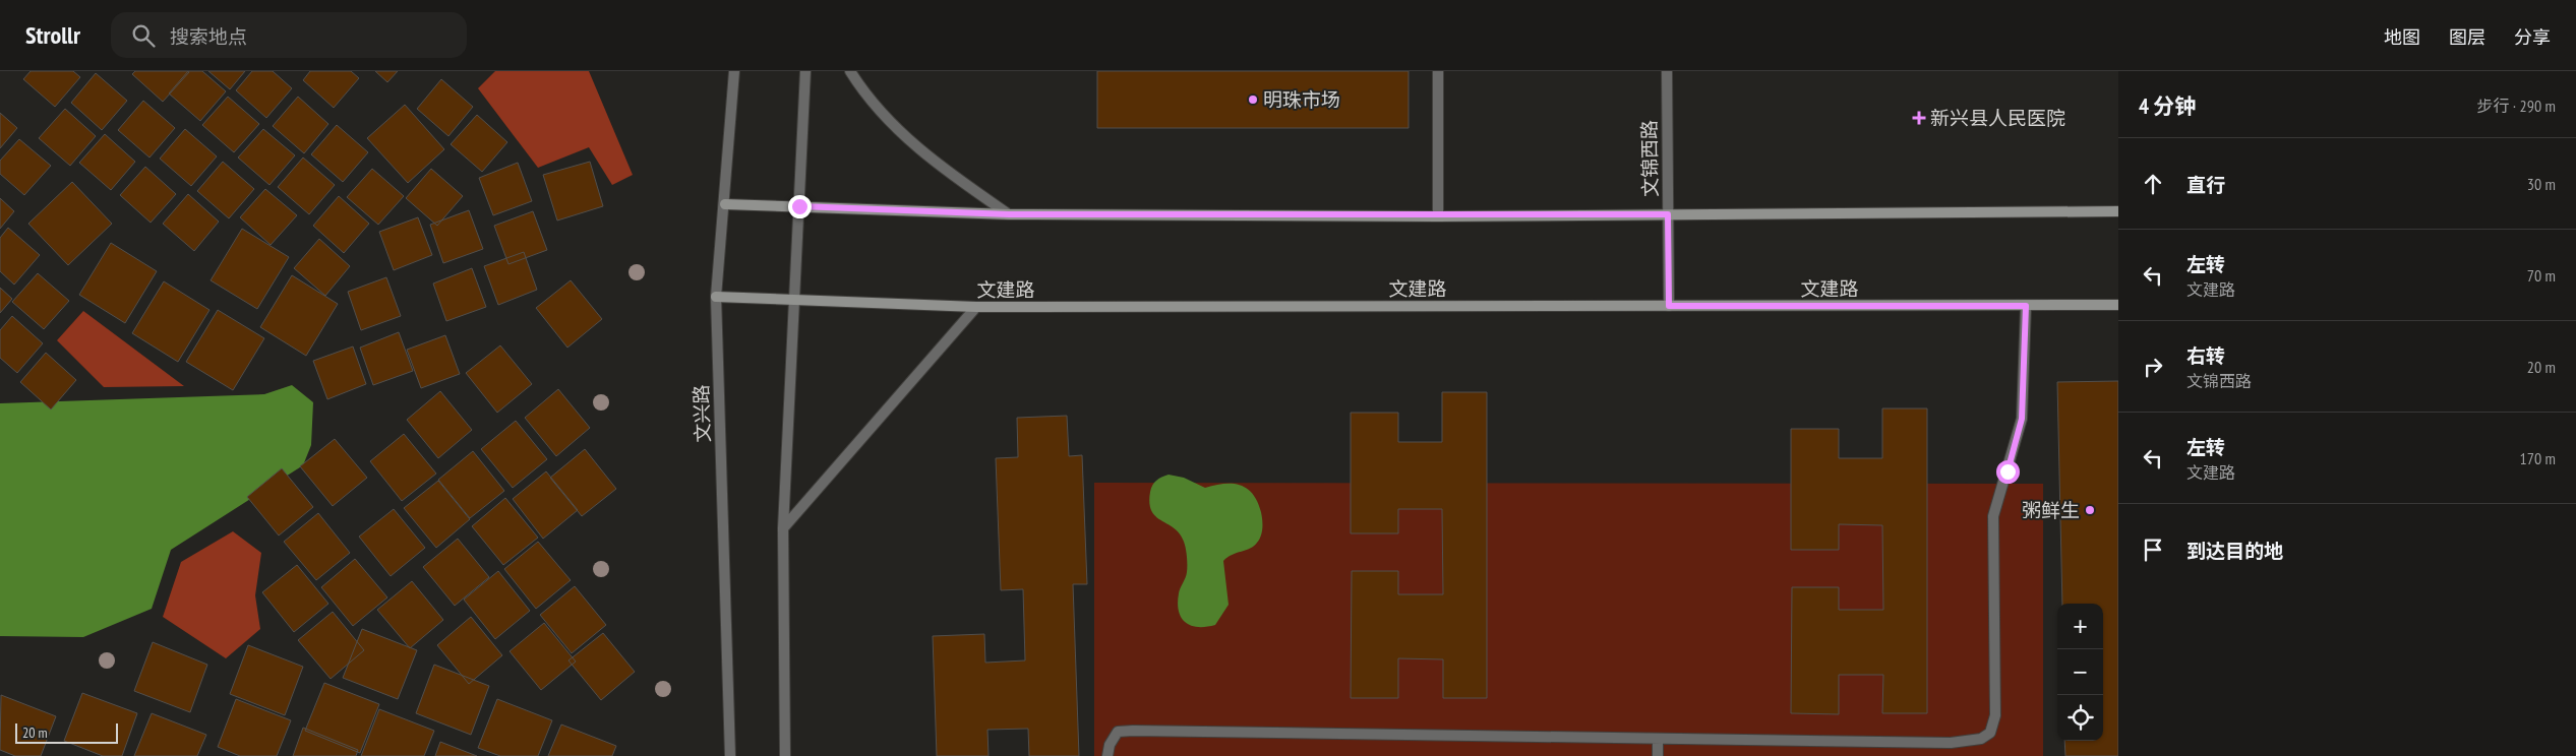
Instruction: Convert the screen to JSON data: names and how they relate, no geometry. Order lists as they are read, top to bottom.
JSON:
{
  "streets": {
    "main road": ["文建路"],
    "street": ["文锦西路", "文兴路"]
  },
  "crossings": [
    ["文锦西路", "文建路"],
    ["文建路", "文兴路"]
  ],
  "places": {
    "other": ["明珠市场", "粥鲜生"],
    "health": ["新兴县人民医院"]
  },
  "scale_bar": "20 m",
  "page": {
    "header": "Strollr",
    "search": "搜索地点",
    "nav": ["地图", "图层", "分享"],
    "heading": ["4 分钟", "步行 · 290 m"],
    "list": [
      ["直行", "30 m"],
      ["左转", "文建路", "70 m"],
      ["右转", "文锦西路", "20 m"],
      ["左转", "文建路", "170 m"],
      "到达目的地"
    ],
    "map_buttons": ["+", "−"],
    "scale": "20 m"
  }
}
